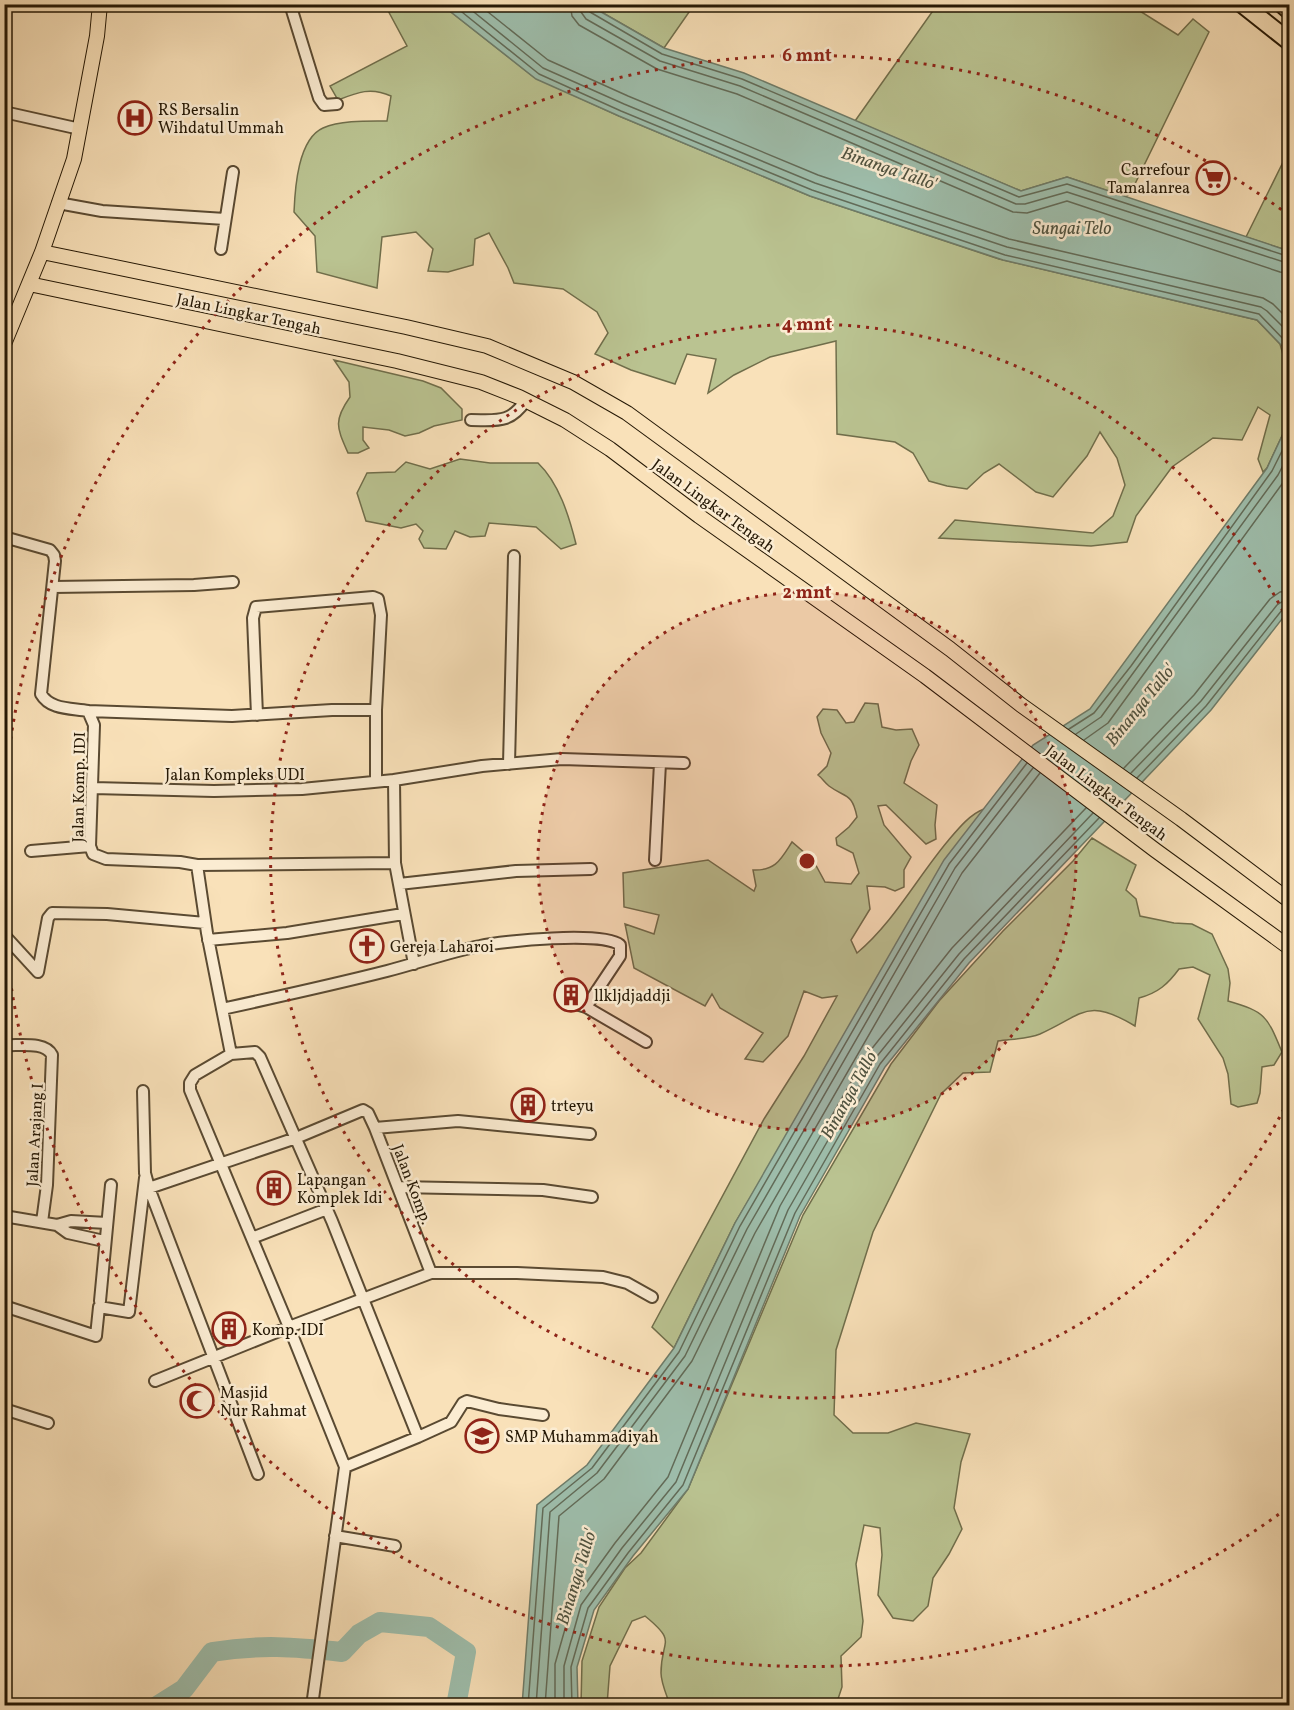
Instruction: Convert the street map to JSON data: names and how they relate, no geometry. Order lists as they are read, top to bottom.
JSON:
{
  "streets": {
    "main road": ["Jalan Lingkar Tengah"],
    "street": [
      "Jalan Kompleks UDI",
      "Jalan Komp. IDI",
      "Jalan Arajang I",
      "Jalan Komp."
    ]
  },
  "crossings": [
    ["Jalan Kompleks UDI", "Jalan Komp. IDI"]
  ],
  "water": ["Binanga Tallo'", "Sungai Telo"],
  "places": {
    "hospital": ["RS Bersalin Wihdatul Ummah"],
    "supermarket": ["Carrefour Tamalanrea"],
    "church": ["Gereja Laharoi"],
    "building": [
      "llkljdjaddji",
      "trteyu",
      "Lapangan Komplek Idi",
      "Komp. IDI"
    ],
    "mosque": ["Masjid Nur Rahmat"],
    "school or university": ["SMP Muhammadiyah"]
  },
  "rings": ["6 mnt", "4 mnt", "2 mnt"]
}
